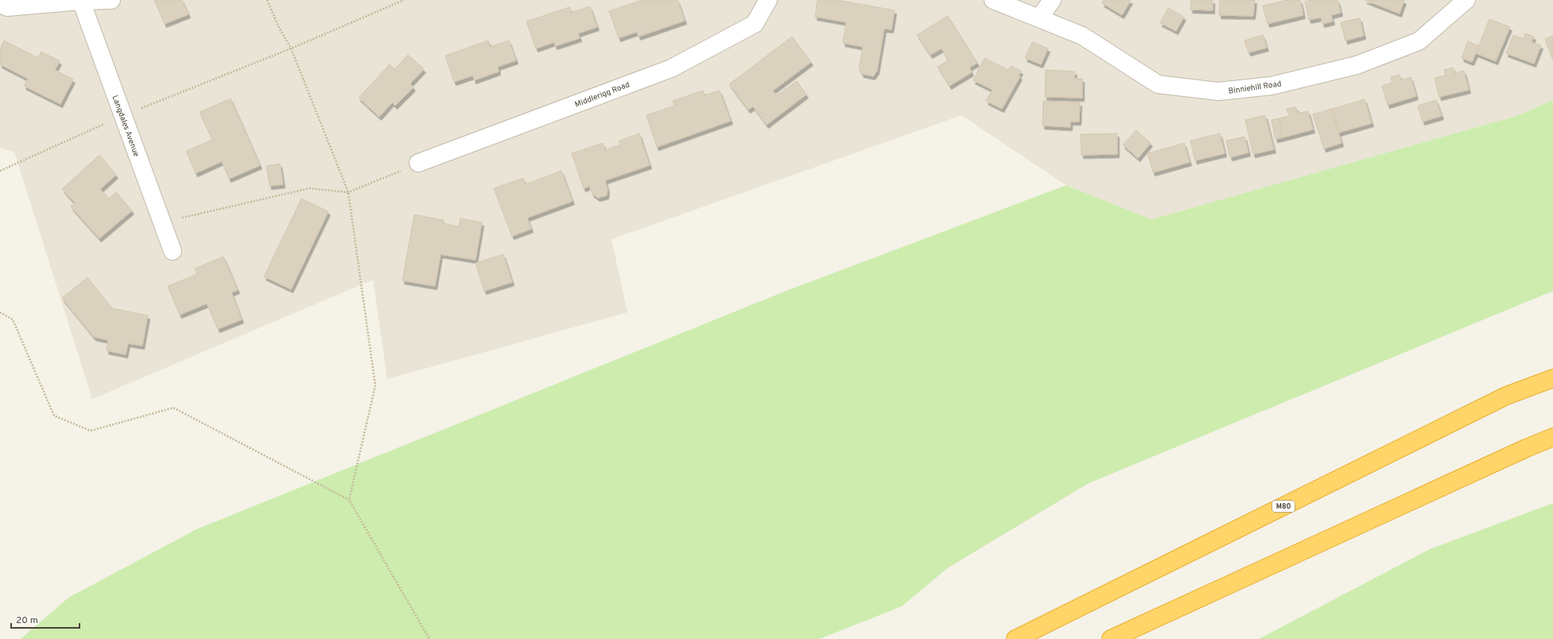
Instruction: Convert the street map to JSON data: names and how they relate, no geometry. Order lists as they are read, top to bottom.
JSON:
{
  "streets": {
    "highway": ["M80"],
    "street": ["Binniehill Road", "Middlerigg Road", "Langdales Avenue"]
  },
  "scale_bar": "20 m"
}
